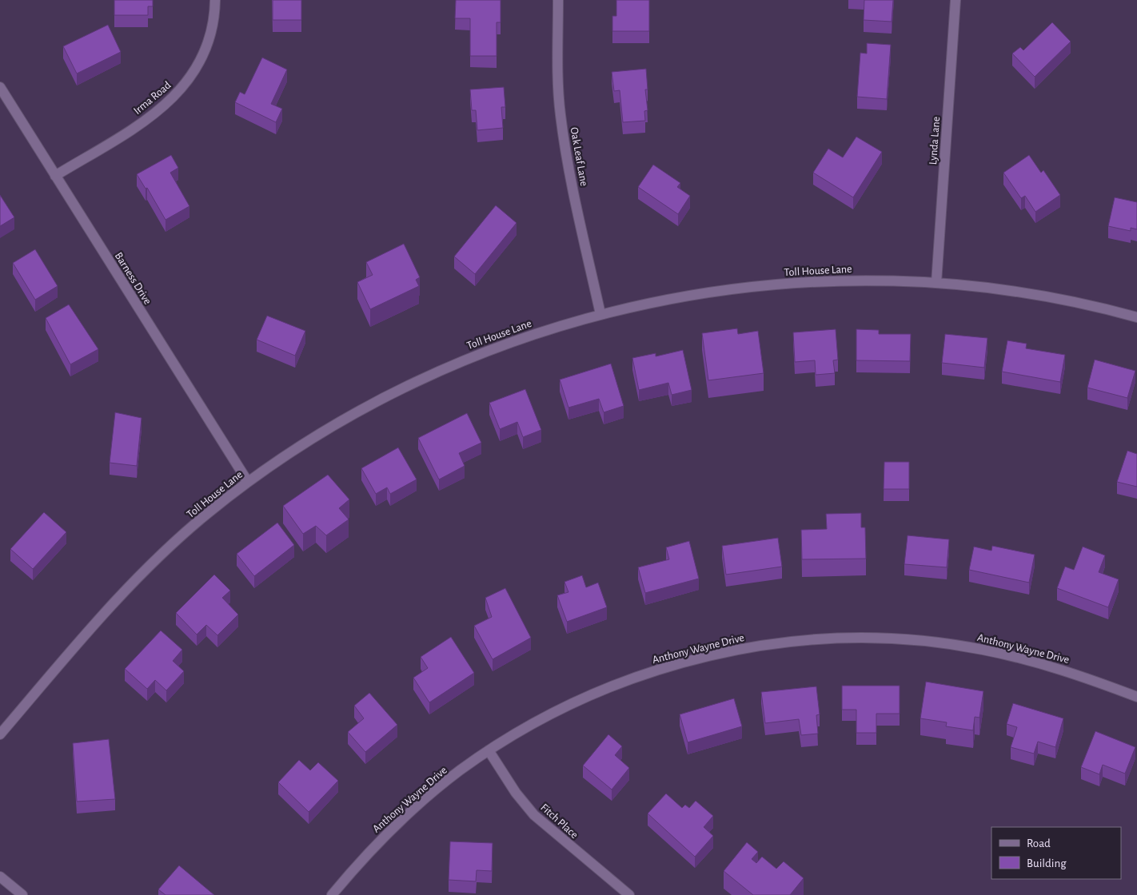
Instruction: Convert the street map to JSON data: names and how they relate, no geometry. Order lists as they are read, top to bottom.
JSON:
{
  "streets": {
    "street": [
      "Irma Road",
      "Lynda Lane",
      "Oak Leaf Lane",
      "Toll House Lane",
      "Barness Drive",
      "Anthony Wayne Drive",
      "Fitch Place"
    ]
  },
  "crossings": [
    ["Irma Road", "Barness Drive"],
    ["Lynda Lane", "Toll House Lane"],
    ["Oak Leaf Lane", "Toll House Lane"],
    ["Toll House Lane", "Barness Drive"],
    ["Anthony Wayne Drive", "Fitch Place"]
  ],
  "legend": ["Road", "Building"]
}
